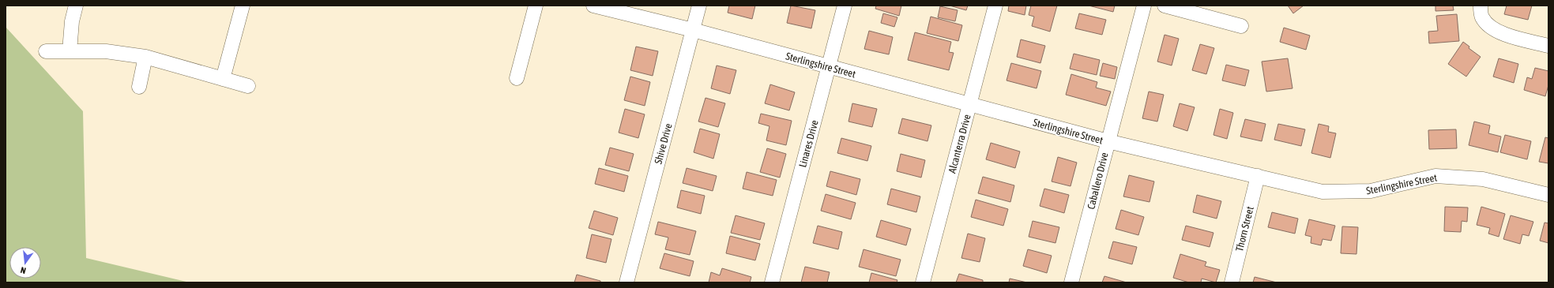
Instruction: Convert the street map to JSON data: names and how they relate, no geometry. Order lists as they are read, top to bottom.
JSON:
{
  "streets": {
    "street": [
      "Sterlingshire Street",
      "Shive Drive",
      "Linares Drive",
      "Alcanterra Drive",
      "Caballero Drive",
      "Thorn Street"
    ]
  },
  "crossings": [
    ["Sterlingshire Street", "Shive Drive"],
    ["Sterlingshire Street", "Linares Drive"],
    ["Sterlingshire Street", "Alcanterra Drive"],
    ["Sterlingshire Street", "Caballero Drive"],
    ["Sterlingshire Street", "Thorn Street"]
  ],
  "north": "bottom"
}
